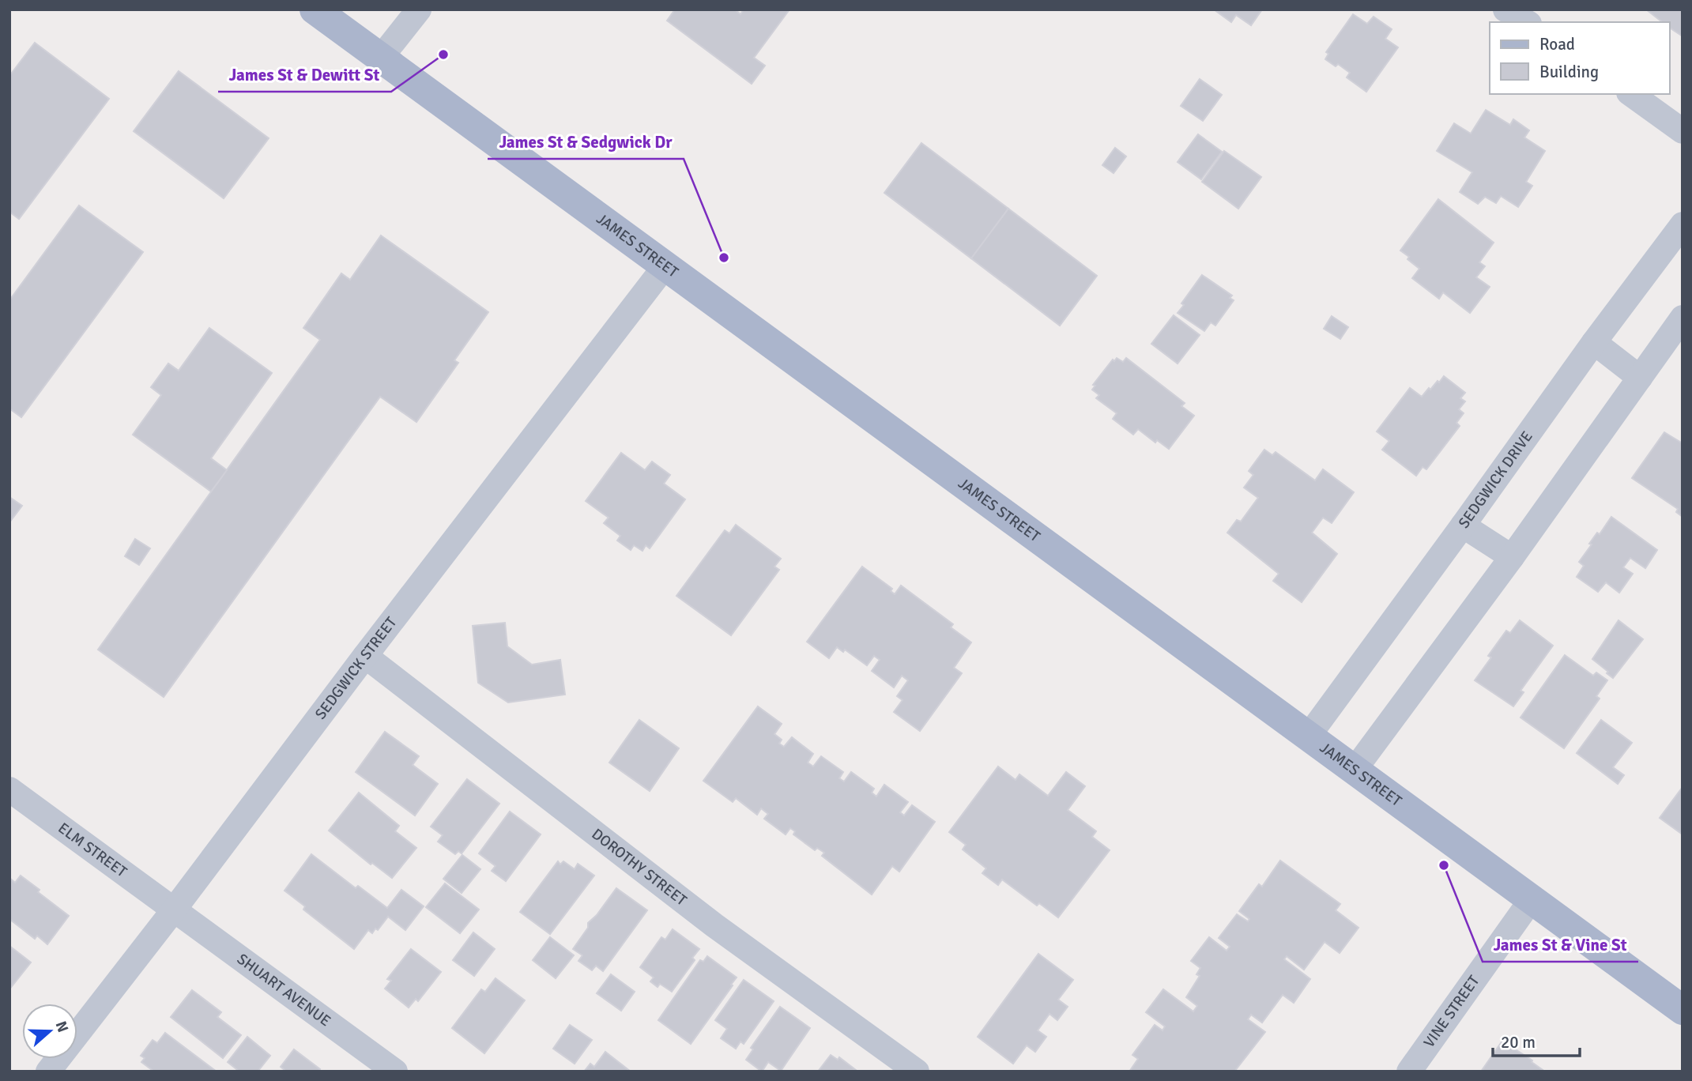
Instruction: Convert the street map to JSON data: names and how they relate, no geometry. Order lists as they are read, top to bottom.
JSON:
{
  "streets": {
    "main road": ["JAMES STREET"],
    "street": [
      "SEDGWICK DRIVE",
      "SEDGWICK STREET",
      "ELM STREET",
      "DOROTHY STREET",
      "SHUART AVENUE",
      "VINE STREET"
    ]
  },
  "crossings": [
    ["JAMES STREET", "SEDGWICK DRIVE"],
    ["JAMES STREET", "SEDGWICK STREET"],
    ["JAMES STREET", "VINE STREET"],
    ["SEDGWICK STREET", "ELM STREET"],
    ["SEDGWICK STREET", "DOROTHY STREET"],
    ["SEDGWICK STREET", "SHUART AVENUE"],
    ["ELM STREET", "SHUART AVENUE"]
  ],
  "places": ["James St & Dewitt St", "James St & Sedgwick Dr", "James St & Vine St"],
  "legend": ["Road", "Building"],
  "scale_bar": "20 m",
  "north": "right"
}
